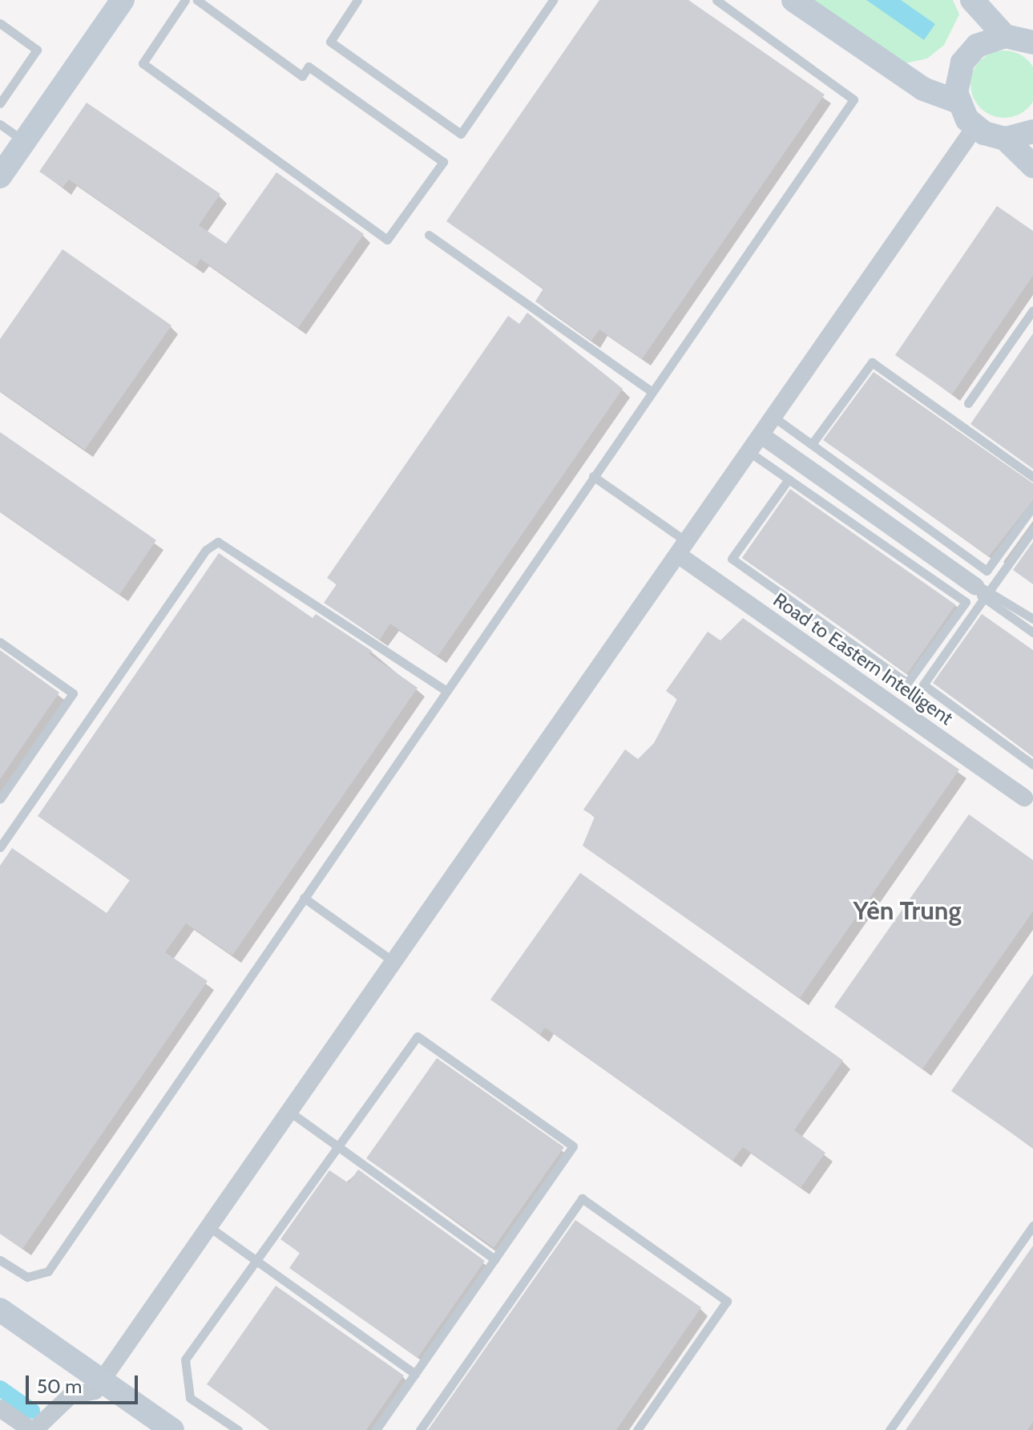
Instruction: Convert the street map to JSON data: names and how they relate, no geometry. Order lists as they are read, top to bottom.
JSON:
{
  "streets": {
    "street": ["Road to Eastern Intelligent"]
  },
  "districts": ["Yên Trung"],
  "scale_bar": "50 m"
}
